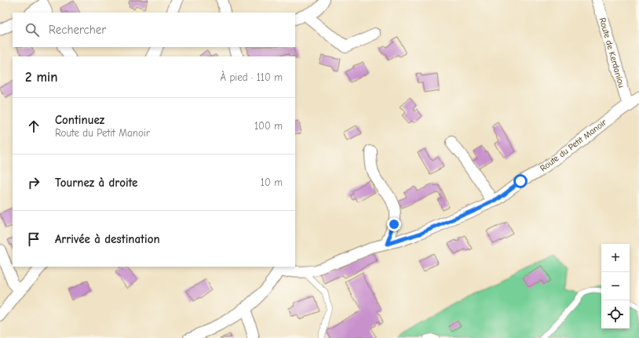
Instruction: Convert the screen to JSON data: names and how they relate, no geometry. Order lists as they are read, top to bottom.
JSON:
{
  "streets": {
    "street": ["Route de Kerdaniou", "Route du Petit Manoir"]
  },
  "crossings": [
    ["Route de Kerdaniou", "Route du Petit Manoir"]
  ],
  "page": {
    "search": "Rechercher",
    "heading": ["2 min", "À pied · 110 m"],
    "list": [
      ["Continuez", "Route du Petit Manoir", "100 m"],
      ["Tournez à droite", "10 m"],
      "Arrivée à destination"
    ],
    "map_buttons": ["+", "−"]
  }
}
